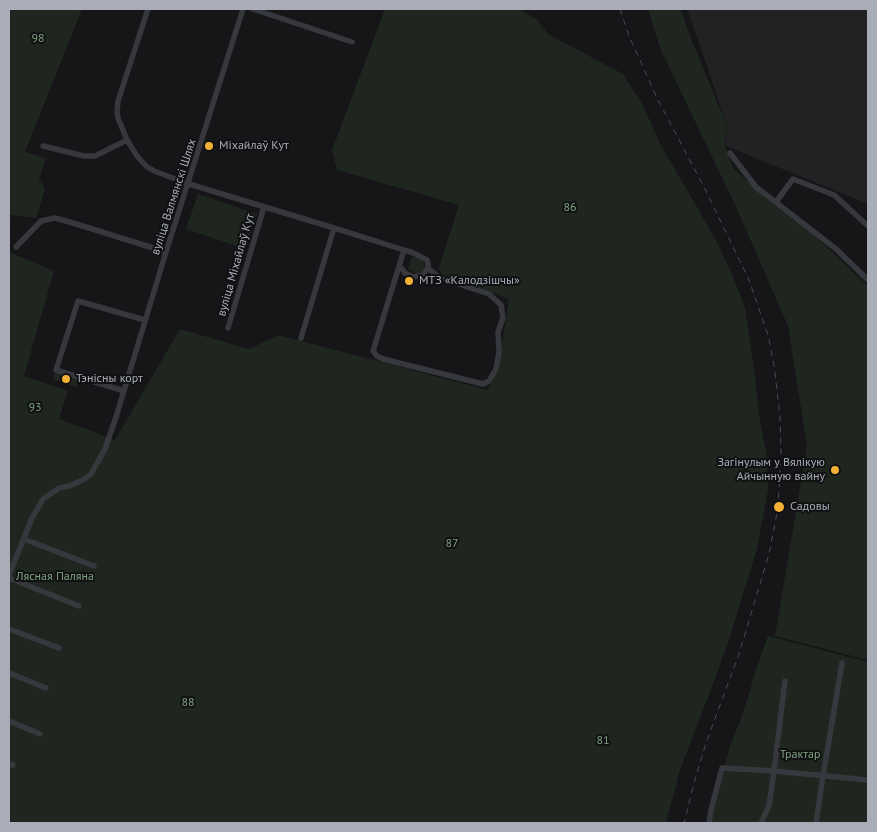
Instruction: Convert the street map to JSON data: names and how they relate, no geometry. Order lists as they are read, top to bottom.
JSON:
{
  "streets": {
    "street": ["вуліца Валмянскі Шлях", "вуліца Міхайлаў Кут"]
  },
  "crossings": [
    ["вуліца Валмянскі Шлях", "вуліца Міхайлаў Кут"]
  ],
  "parks": [
    "98",
    "86",
    "93",
    "87",
    "Лясная Паляна",
    "88",
    "81",
    "Трактар"
  ],
  "places": [
    "Міхайлаў Кут",
    "МТЗ «Калодзішчы»",
    "Тэнісны корт",
    "Загінулым у Вялікую Айчынную вайну",
    "Садовы"
  ]
}
